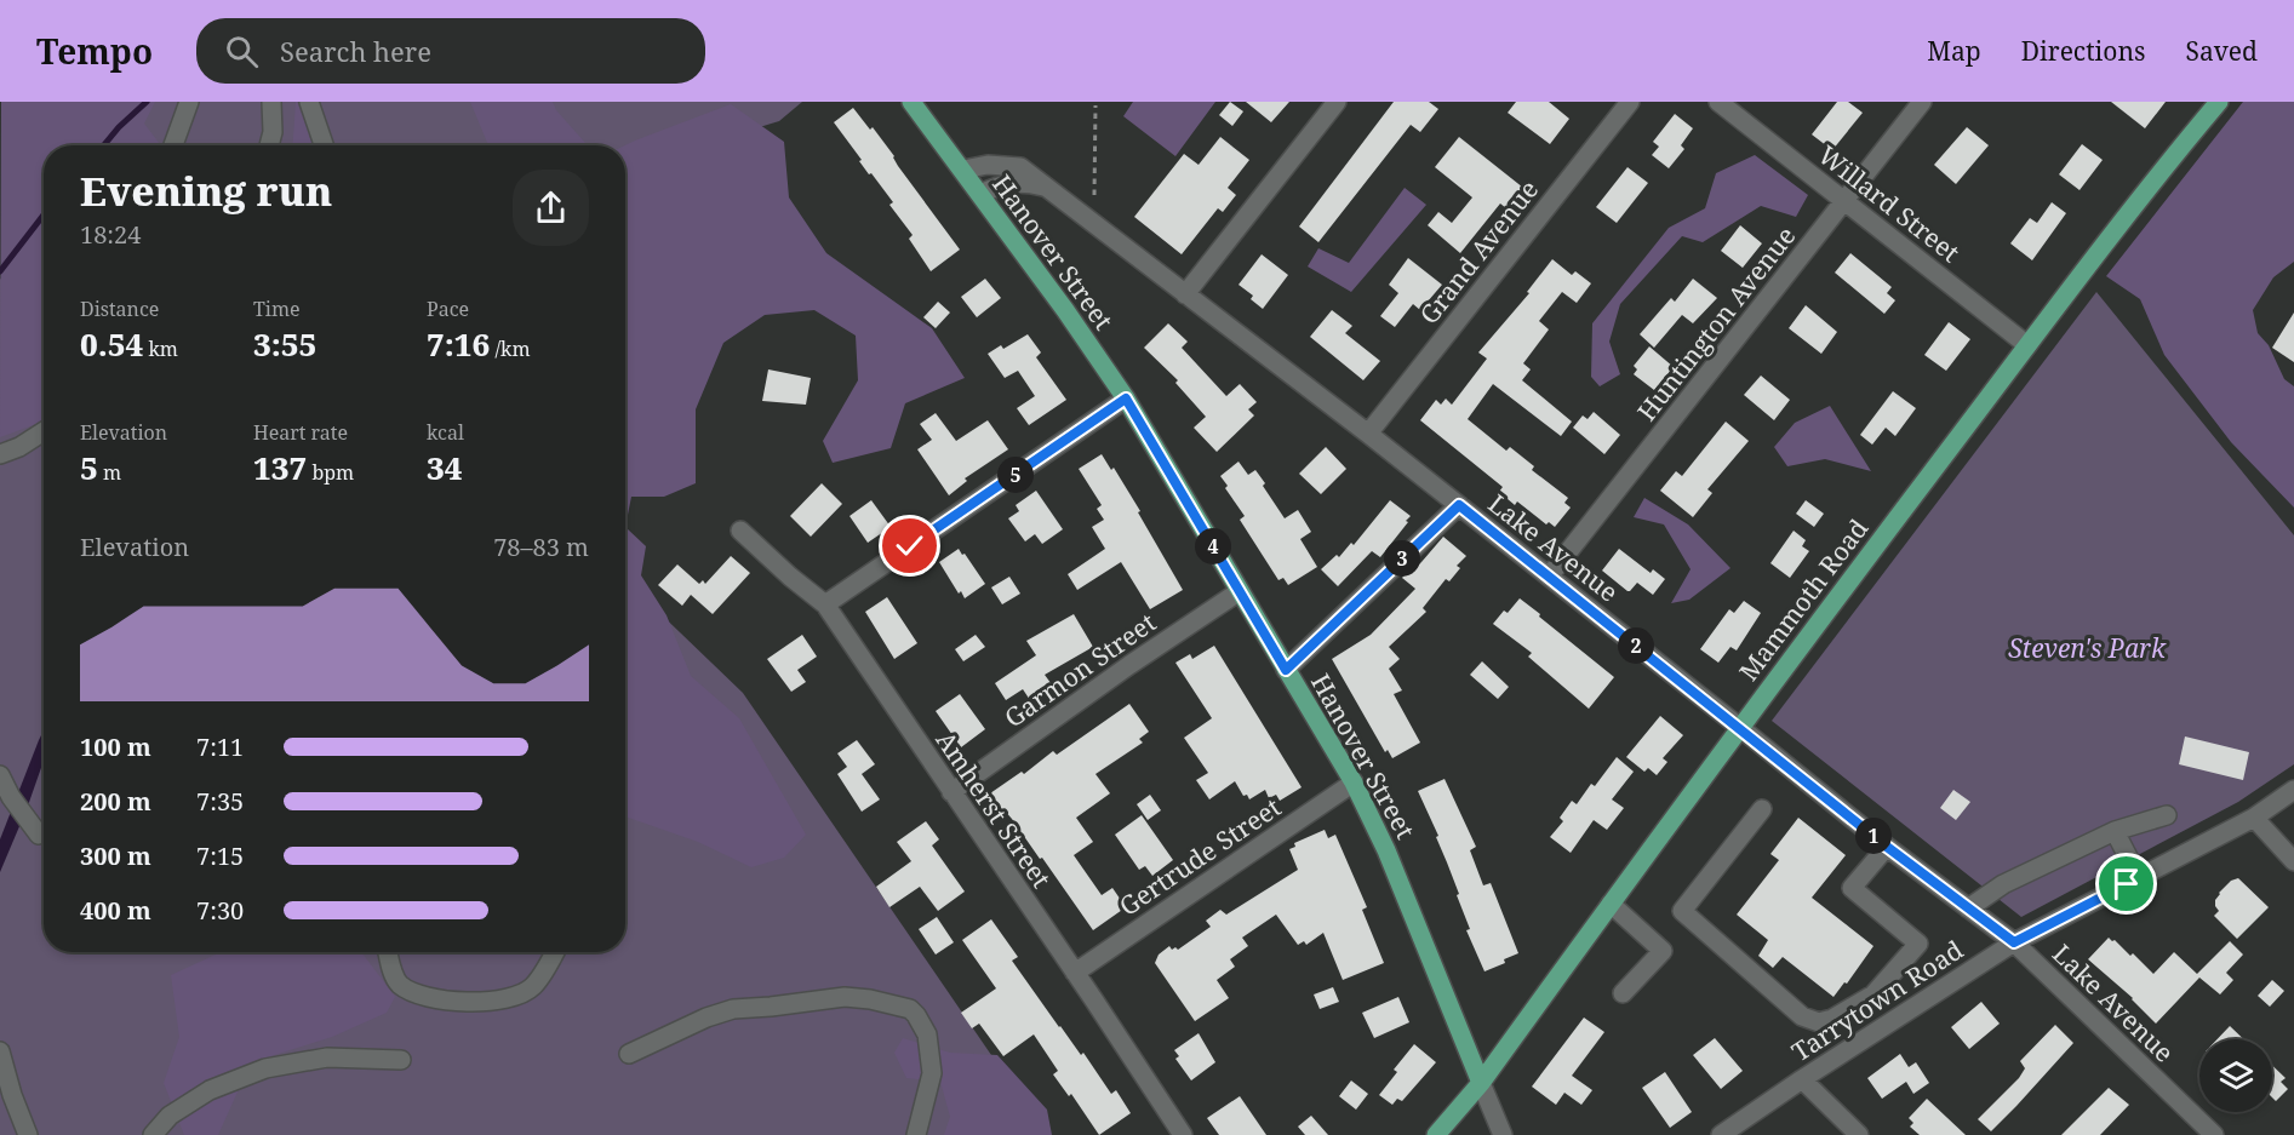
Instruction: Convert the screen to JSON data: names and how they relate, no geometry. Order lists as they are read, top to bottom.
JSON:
{
  "streets": {
    "main road": ["Hanover Street", "Mammoth Road"],
    "street": [
      "Willard Street",
      "Grand Avenue",
      "Huntington Avenue",
      "Lake Avenue",
      "Garmon Street",
      "Amherst Street",
      "Gertrude Street",
      "Tarrytown Road"
    ]
  },
  "crossings": [
    ["Willard Street", "Huntington Avenue"],
    ["Willard Street", "Mammoth Road"],
    ["Hanover Street", "Lake Avenue"],
    ["Hanover Street", "Mammoth Road"],
    ["Hanover Street", "Garmon Street"],
    ["Hanover Street", "Gertrude Street"],
    ["Grand Avenue", "Lake Avenue"],
    ["Huntington Avenue", "Lake Avenue"],
    ["Lake Avenue", "Mammoth Road"],
    ["Lake Avenue", "Tarrytown Road"],
    ["Garmon Street", "Amherst Street"],
    ["Amherst Street", "Gertrude Street"]
  ],
  "parks": ["Steven's Park"],
  "page": {
    "header": "Tempo",
    "search": "Search here",
    "nav": ["Map", "Directions", "Saved"],
    "heading": ["Evening run", "18:24"],
    "stats": [
      ["Distance", "0.54 km"],
      ["Time", "3:55"],
      ["Pace", "7:16 /km"],
      ["Elevation", "5 m"],
      ["Heart rate", "137 bpm"],
      ["kcal", "34"]
    ],
    "pins": [
      "5",
      "4",
      "3",
      "2",
      "1"
    ],
    "chart": ["Elevation", "78–83 m"],
    "list": [
      {
        "name": "100 m",
        "note": "7:11"
      },
      {
        "name": "200 m",
        "note": "7:35"
      },
      {
        "name": "300 m",
        "note": "7:15"
      },
      {
        "name": "400 m",
        "note": "7:30"
      }
    ]
  }
}
